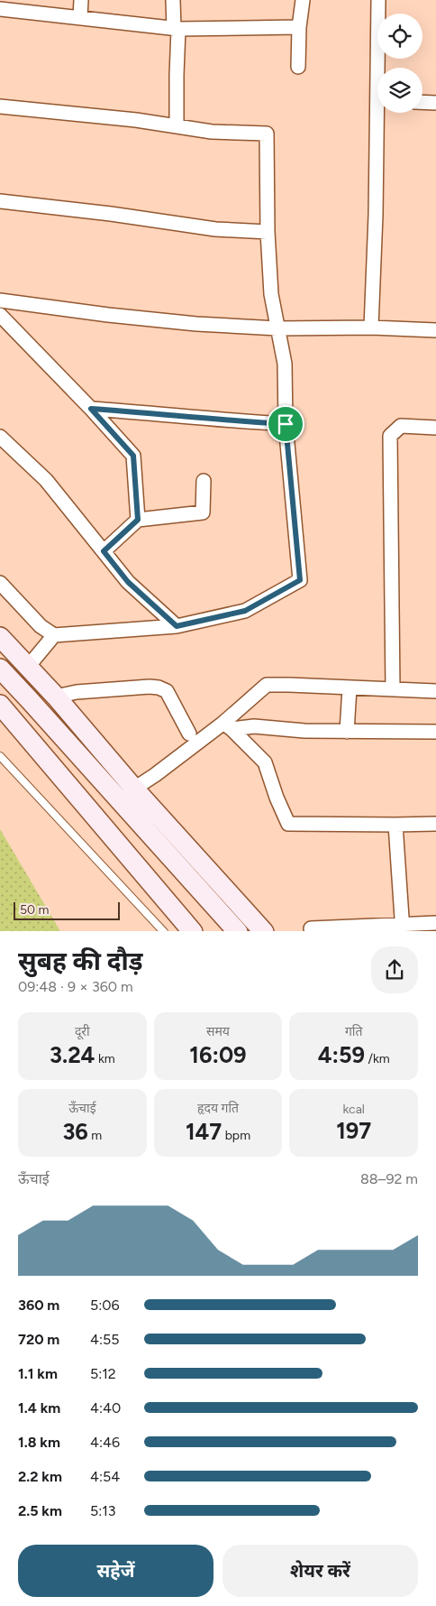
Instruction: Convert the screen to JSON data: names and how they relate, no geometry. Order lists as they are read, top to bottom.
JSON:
{
  "scale_bar": "50 m",
  "page": {
    "scale": "50 m",
    "heading": ["सुबह की दौड़", "09:48 · 9 × 360 m"],
    "stats": [
      ["दूरी", "3.24 km"],
      ["समय", "16:09"],
      ["गति", "4:59 /km"],
      ["ऊँचाई", "36 m"],
      ["हृदय गति", "147 bpm"],
      ["kcal", "197"]
    ],
    "chart": ["ऊँचाई", "88–92 m"],
    "list": [
      {
        "name": "360 m",
        "note": "5:06"
      },
      {
        "name": "720 m",
        "note": "4:55"
      },
      {
        "name": "1.1 km",
        "note": "5:12"
      },
      {
        "name": "1.4 km",
        "note": "4:40"
      },
      {
        "name": "1.8 km",
        "note": "4:46"
      },
      {
        "name": "2.2 km",
        "note": "4:54"
      },
      {
        "name": "2.5 km",
        "note": "5:13"
      }
    ],
    "buttons": ["सहेजें", "शेयर करें"]
  }
}
